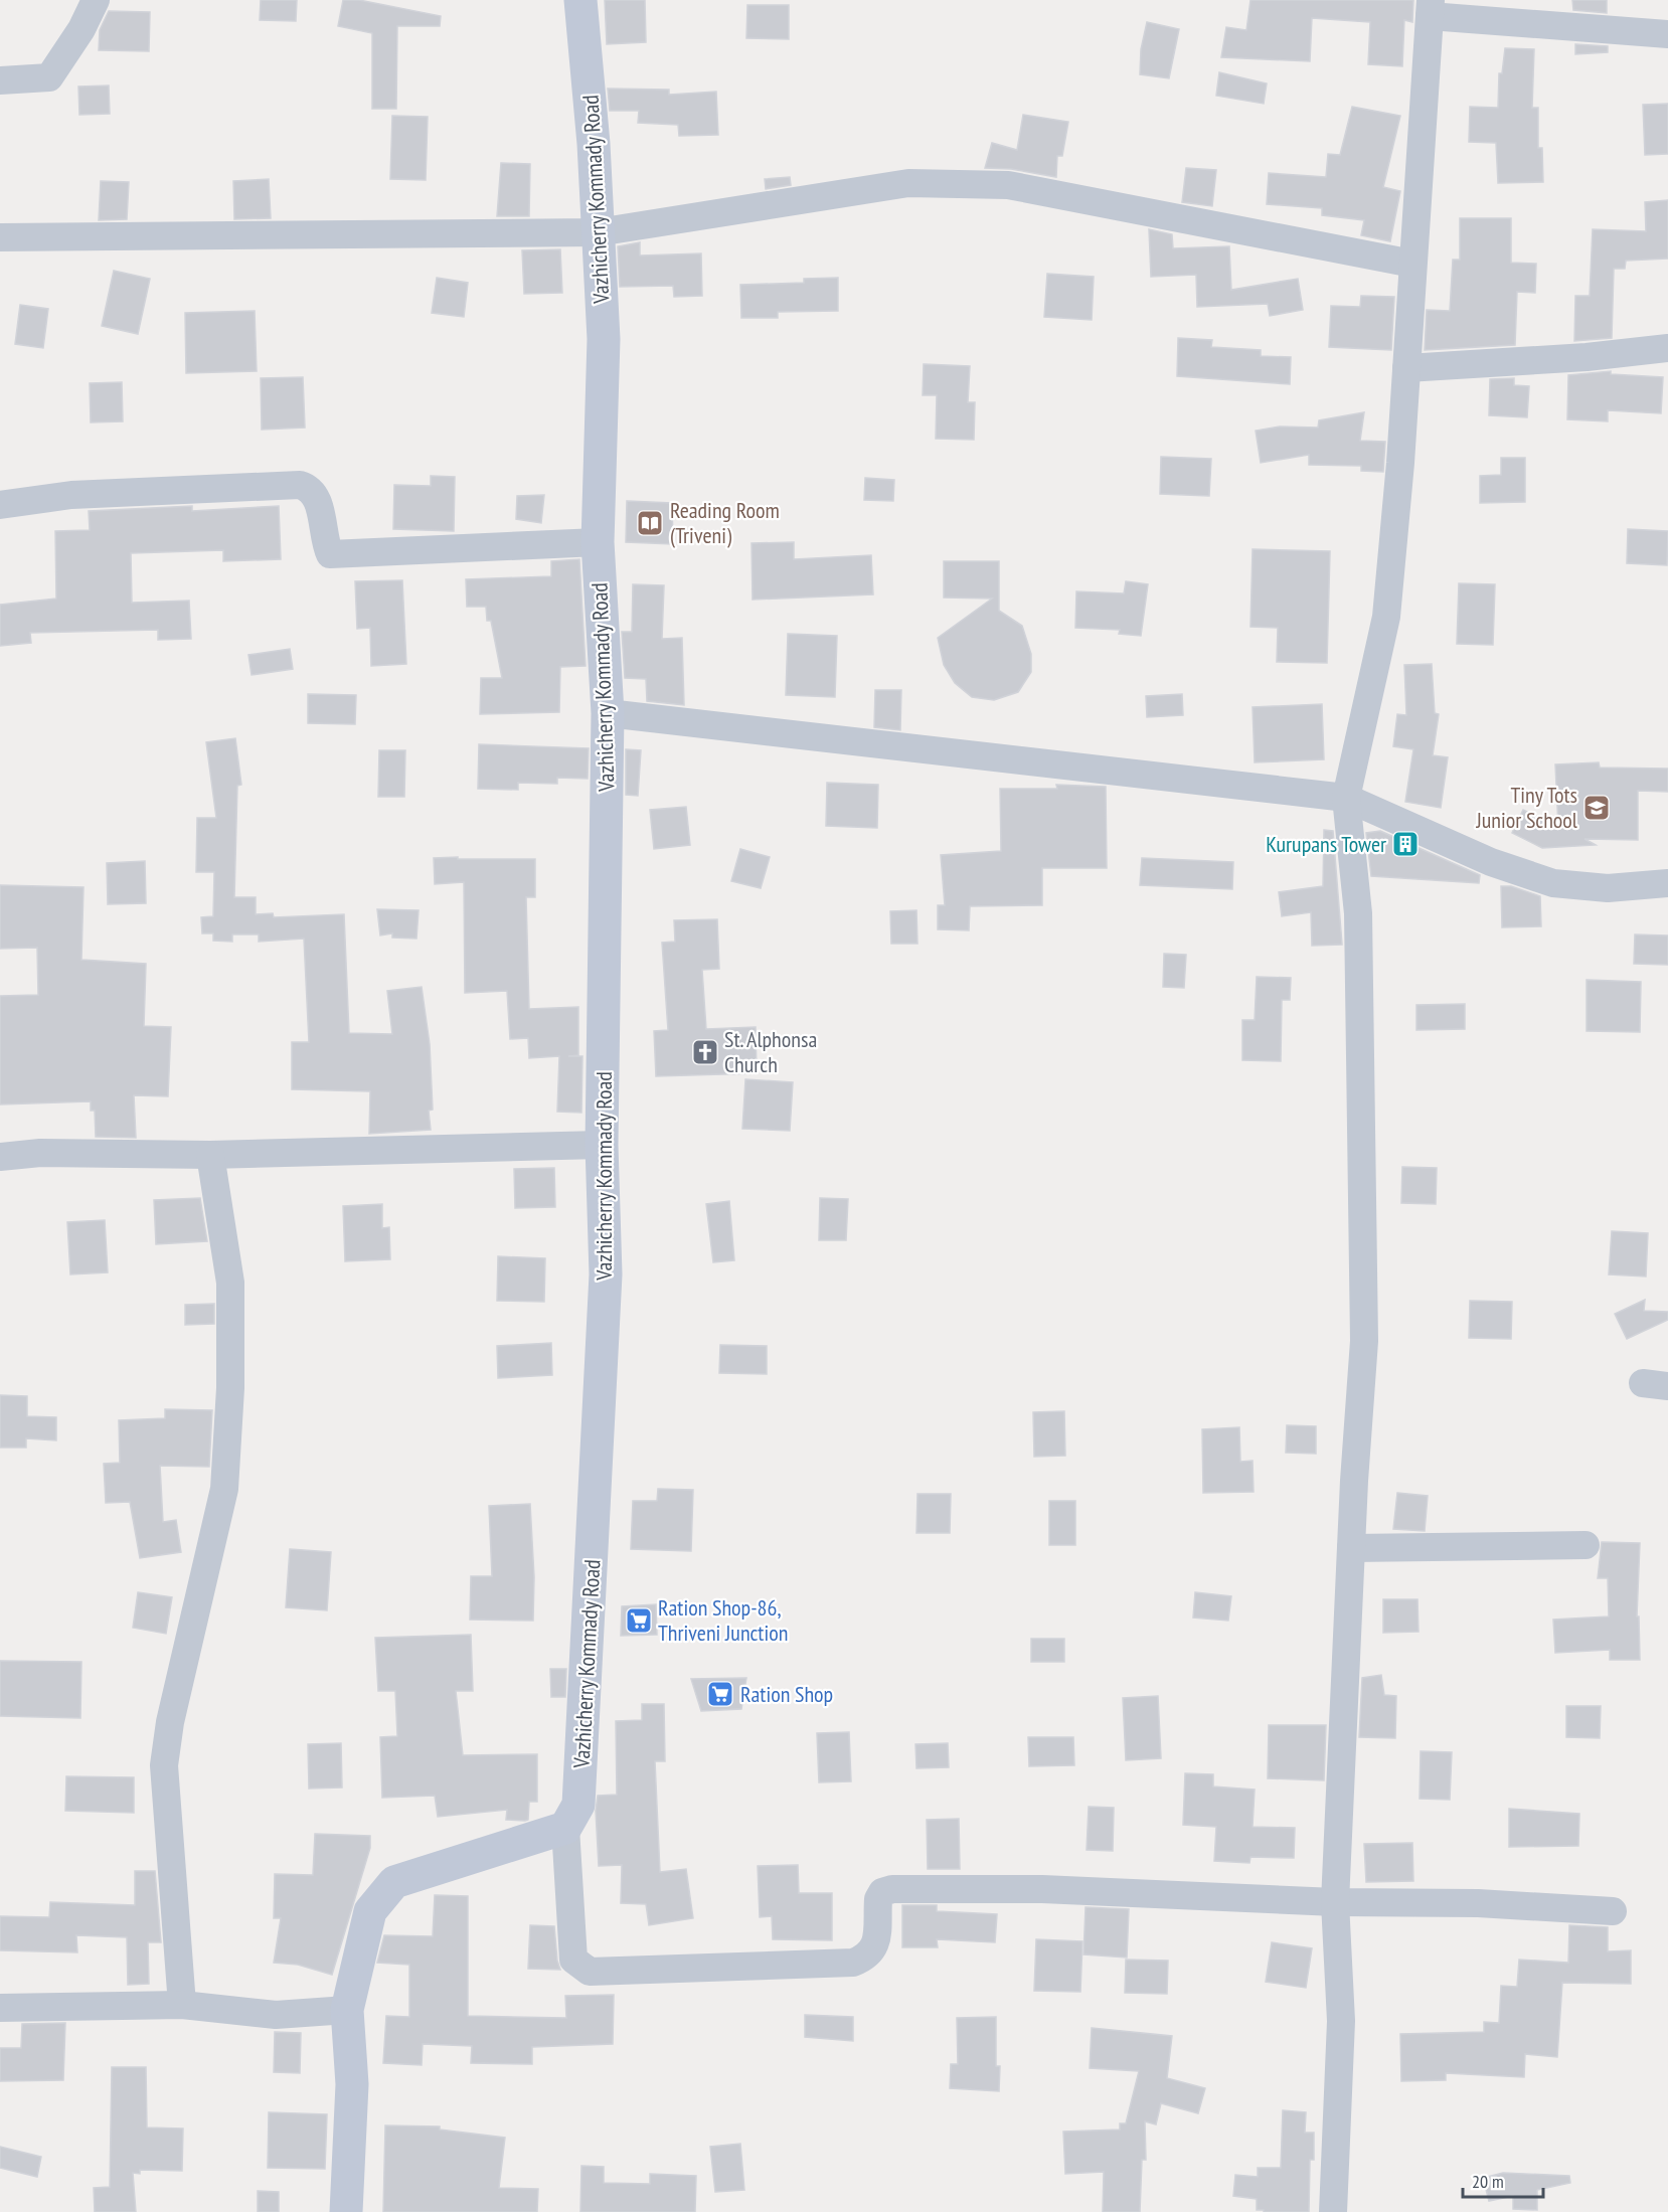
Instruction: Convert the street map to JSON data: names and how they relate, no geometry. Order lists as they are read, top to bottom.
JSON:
{
  "streets": {
    "main road": ["Vazhicherry Kommady Road"]
  },
  "places": {
    "library": ["Reading Room (Triveni)"],
    "school or university": ["Tiny Tots Junior School"],
    "building": ["Kurupans Tower"],
    "church": ["St. Alphonsa Church"],
    "supermarket": ["Ration Shop-86, Thriveni Junction", "Ration Shop"]
  },
  "scale_bar": "20 m"
}
